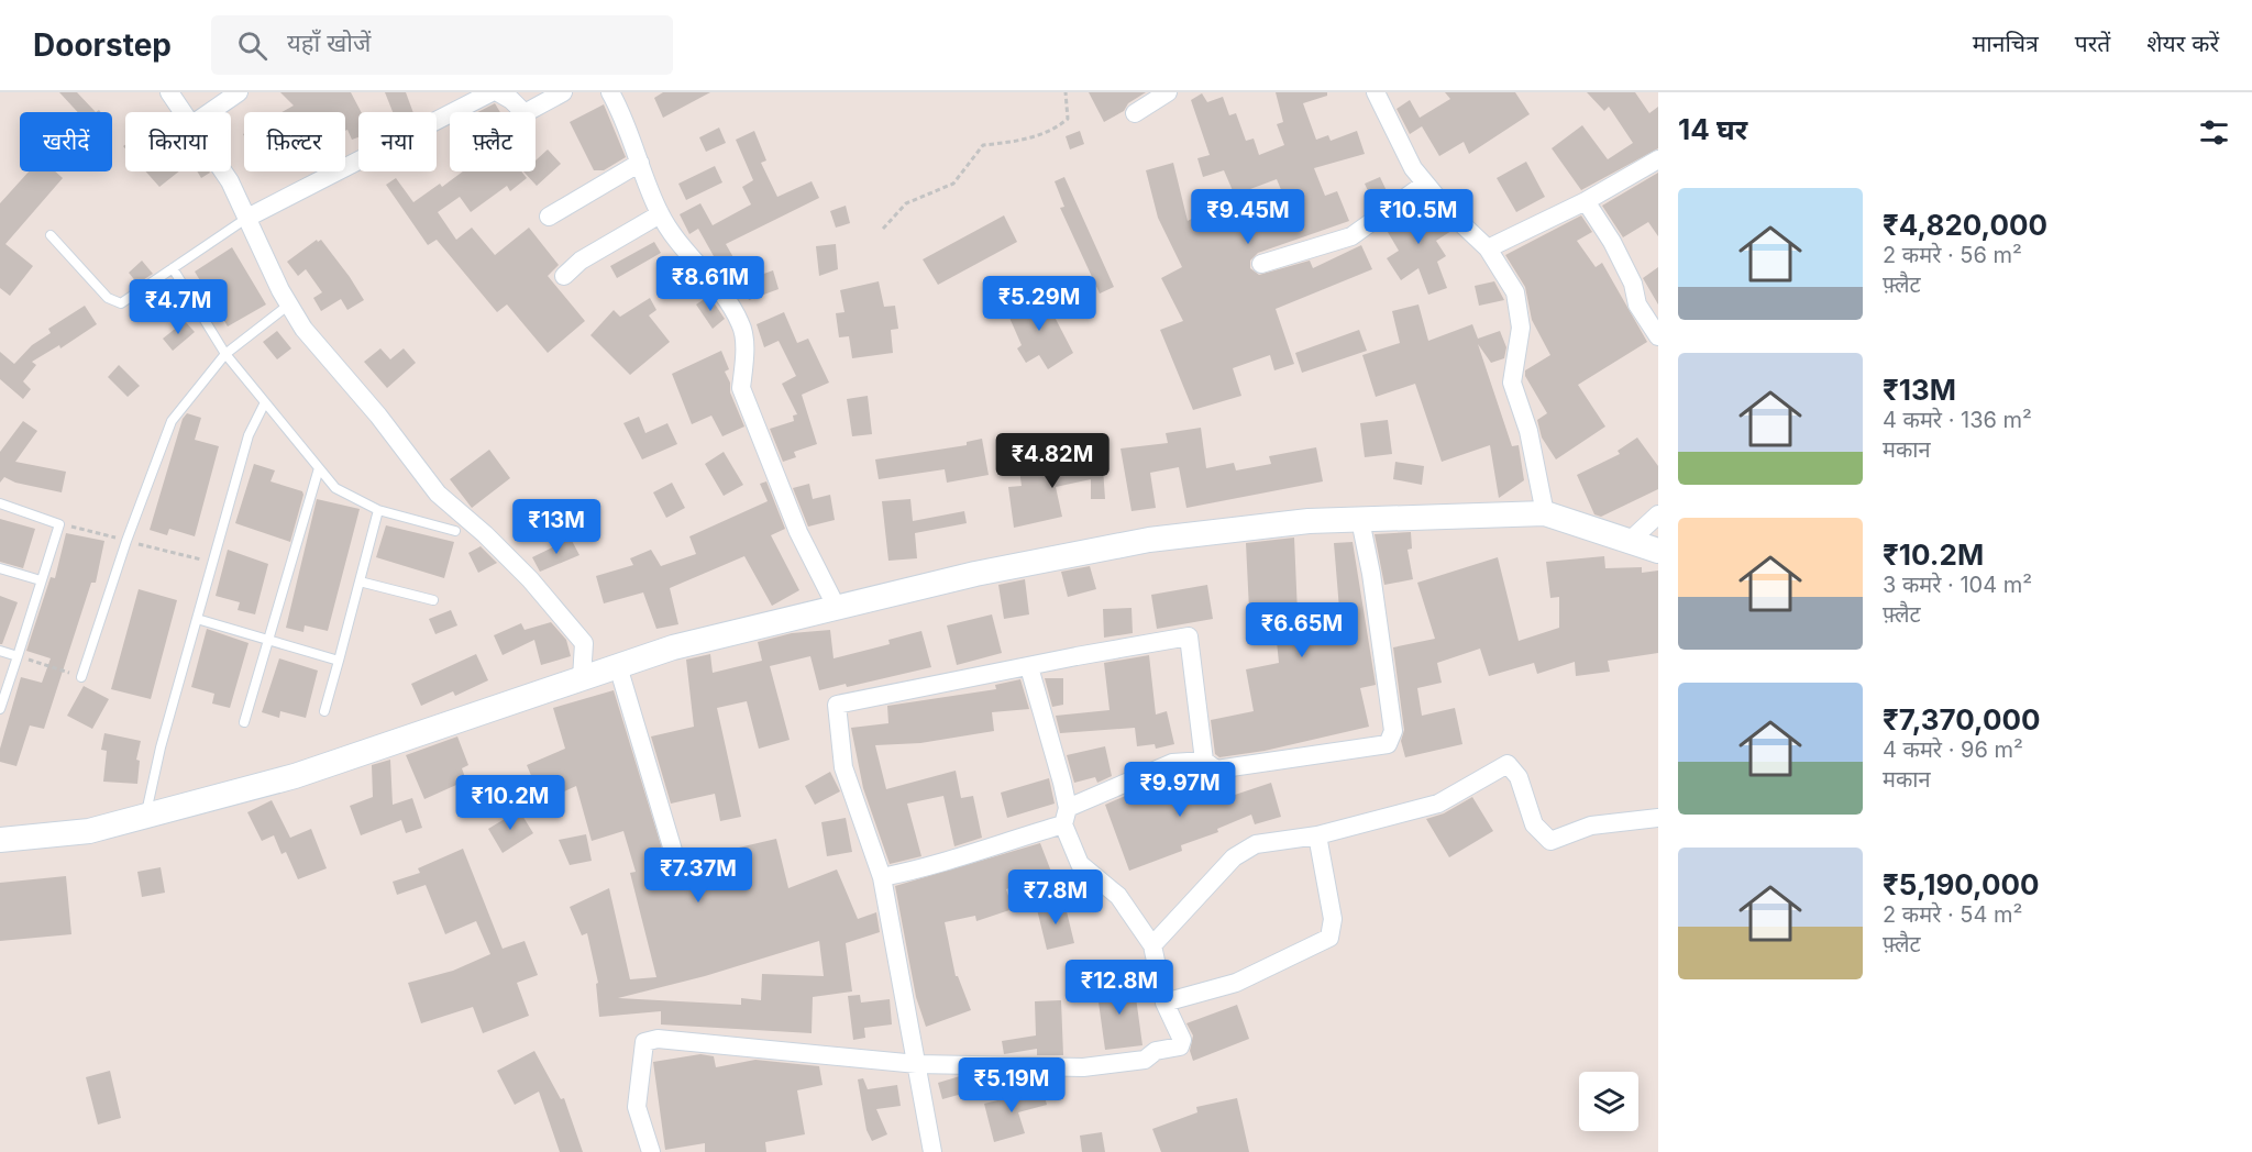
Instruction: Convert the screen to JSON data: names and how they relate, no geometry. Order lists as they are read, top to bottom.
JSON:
{
  "page": {
    "header": "Doorstep",
    "search": "यहाँ खोजें",
    "nav": ["मानचित्र", "परतें", "शेयर करें"],
    "heading": "14 घर",
    "chip": [
      "खरीदें",
      "किराया",
      "फ़िल्टर",
      "नया",
      "फ़्लैट"
    ],
    "list": [
      {
        "name": "₹4,820,000",
        "note": "2 कमरे · 56 m² · फ़्लैट"
      },
      {
        "name": "₹13M",
        "note": "4 कमरे · 136 m² · मकान"
      },
      {
        "name": "₹10.2M",
        "note": "3 कमरे · 104 m² · फ़्लैट"
      },
      {
        "name": "₹7,370,000",
        "note": "4 कमरे · 96 m² · मकान"
      },
      {
        "name": "₹5,190,000",
        "note": "2 कमरे · 54 m² · फ़्लैट"
      }
    ],
    "price": [
      "₹9.45M",
      "₹10.5M",
      "₹8.61M",
      "₹5.29M",
      "₹4.7M",
      "₹4.82M",
      "₹13M",
      "₹6.65M",
      "₹9.97M",
      "₹10.2M",
      "₹7.37M",
      "₹7.8M",
      "₹12.8M",
      "₹5.19M"
    ]
  }
}
